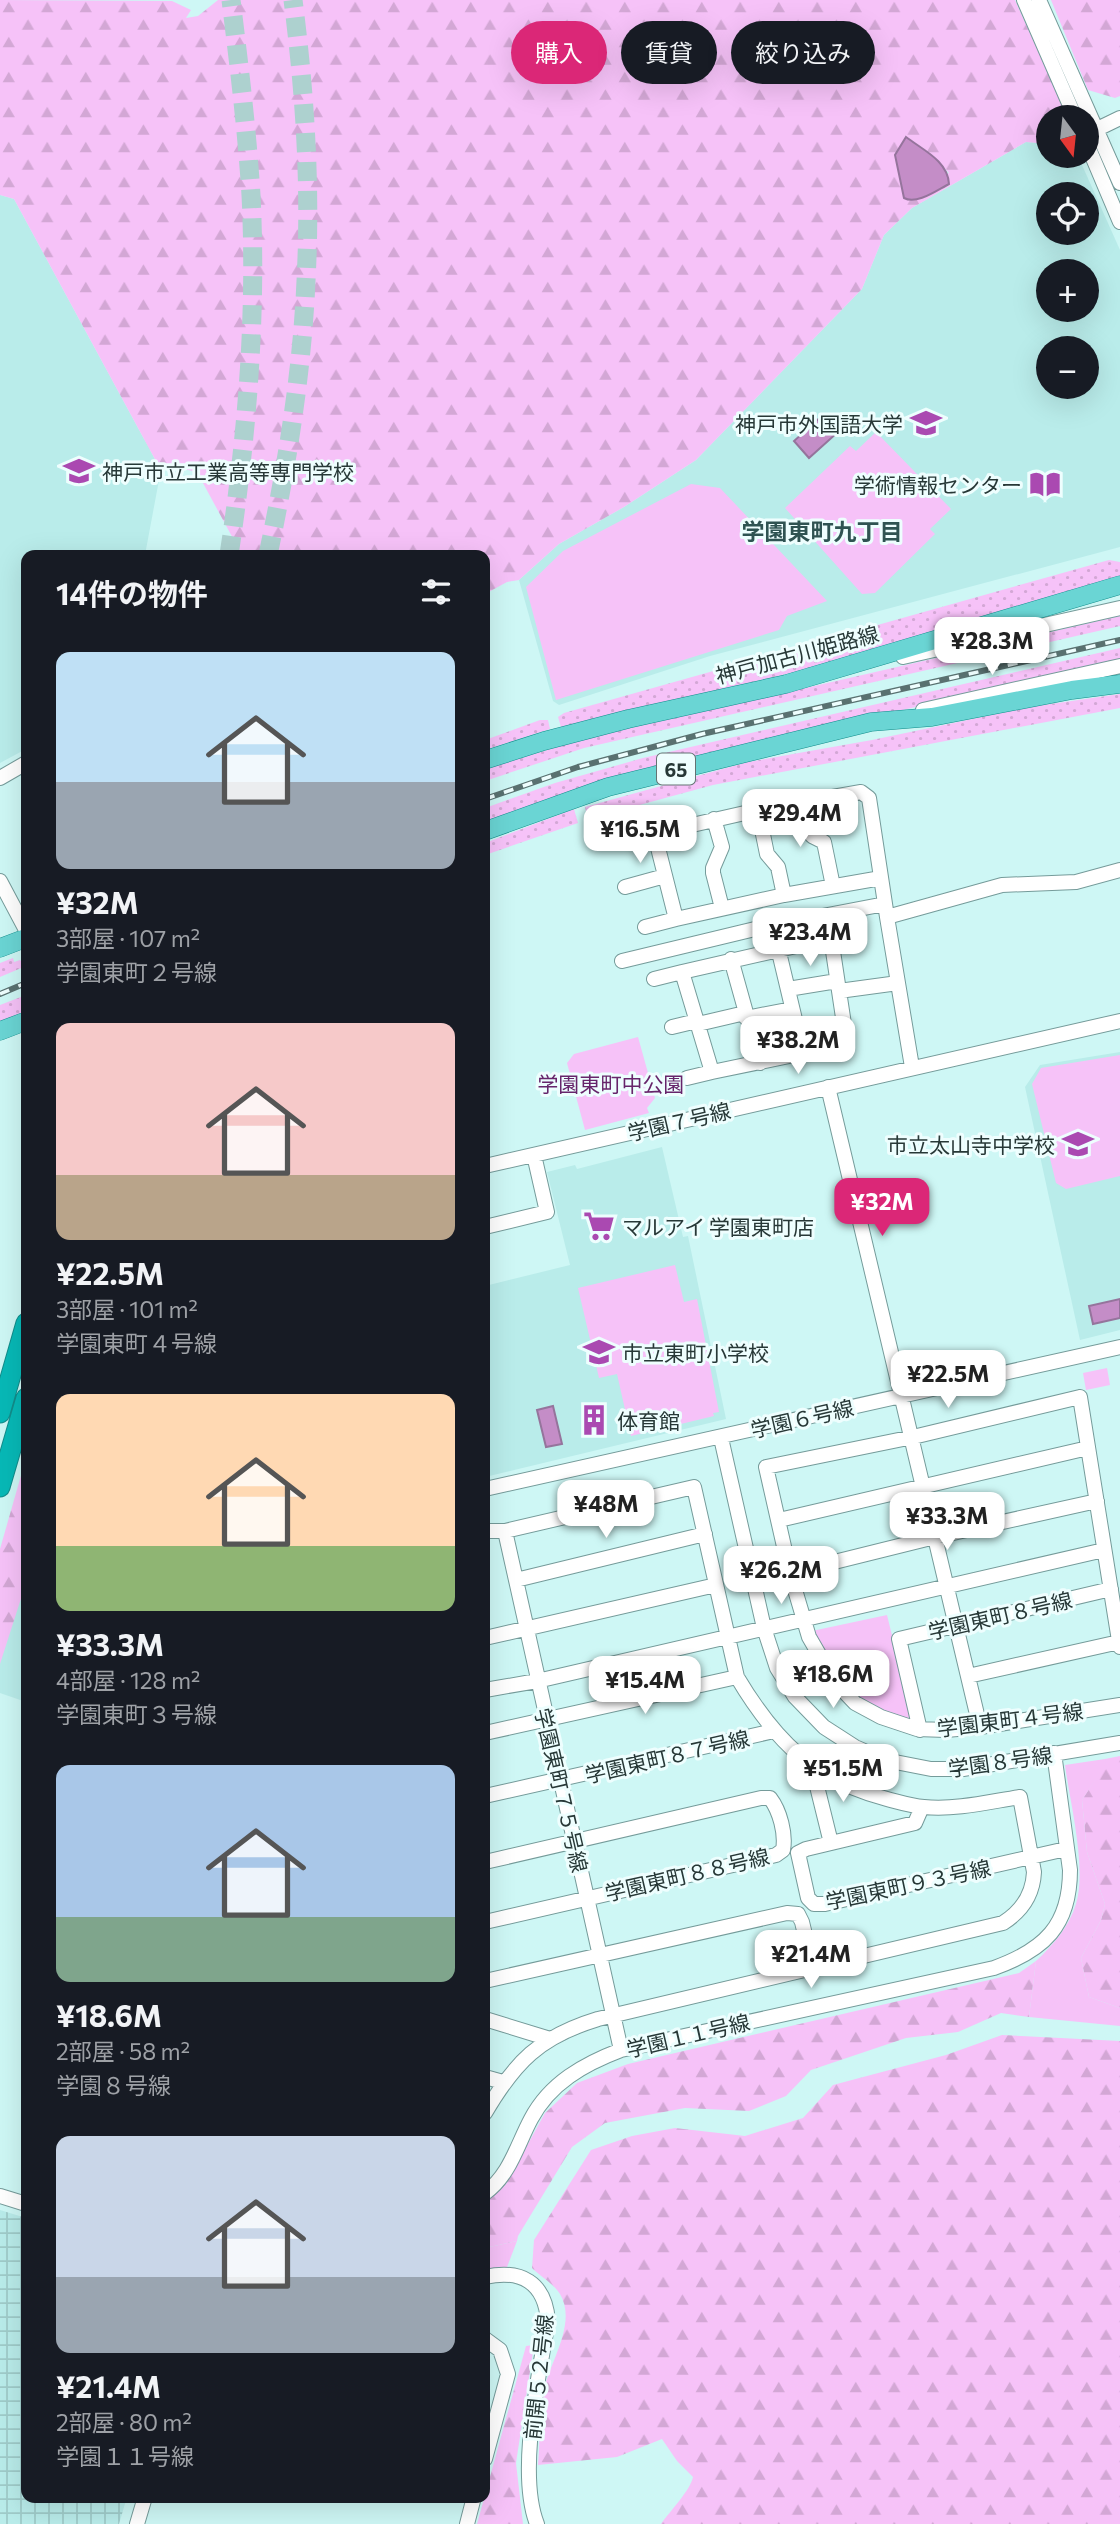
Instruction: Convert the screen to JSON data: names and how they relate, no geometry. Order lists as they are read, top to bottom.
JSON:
{
  "streets": {
    "main road": ["神戸加古川姫路線", "65"],
    "street": [
      "学園７号線",
      "学園６号線",
      "学園東町８号線",
      "学園東町４号線",
      "学園東町８７号線",
      "学園８号線",
      "学園東町７５号線",
      "学園東町８８号線",
      "学園東町９３号線",
      "学園１１号線",
      "前開５２号線"
    ]
  },
  "crossings": [
    ["学園６号線", "学園８号線"],
    ["学園東町８号線", "学園東町４号線"],
    ["学園東町８７号線", "学園東町７５号線"],
    ["学園８号線", "学園１１号線"],
    ["学園東町７５号線", "学園東町８８号線"],
    ["学園東町７５号線", "学園１１号線"],
    ["学園東町９３号線", "学園１１号線"]
  ],
  "districts": ["学園東町九丁目"],
  "parks": ["学園東町中公園"],
  "places": {
    "school or university": [
      "神戸市外国語大学",
      "神戸市立工業高等専門学校",
      "市立太山寺中学校",
      "市立東町小学校"
    ],
    "library": ["学術情報センター"],
    "supermarket": ["マルアイ 学園東町店"],
    "building": ["体育館"]
  },
  "north": "bottom",
  "page": {
    "chip": ["購入", "賃貸", "絞り込み"],
    "map_buttons": ["+", "−"],
    "heading": "14件の物件",
    "price": [
      "¥28.3M",
      "¥29.4M",
      "¥16.5M",
      "¥23.4M",
      "¥38.2M",
      "¥32M",
      "¥22.5M",
      "¥48M",
      "¥33.3M",
      "¥26.2M",
      "¥18.6M",
      "¥15.4M",
      "¥51.5M",
      "¥21.4M"
    ],
    "list": [
      {
        "name": "¥32M",
        "note": "3部屋 · 107 m² · 学園東町２号線"
      },
      {
        "name": "¥22.5M",
        "note": "3部屋 · 101 m² · 学園東町４号線"
      },
      {
        "name": "¥33.3M",
        "note": "4部屋 · 128 m² · 学園東町３号線"
      },
      {
        "name": "¥18.6M",
        "note": "2部屋 · 58 m² · 学園８号線"
      },
      {
        "name": "¥21.4M",
        "note": "2部屋 · 80 m² · 学園１１号線"
      }
    ]
  }
}
